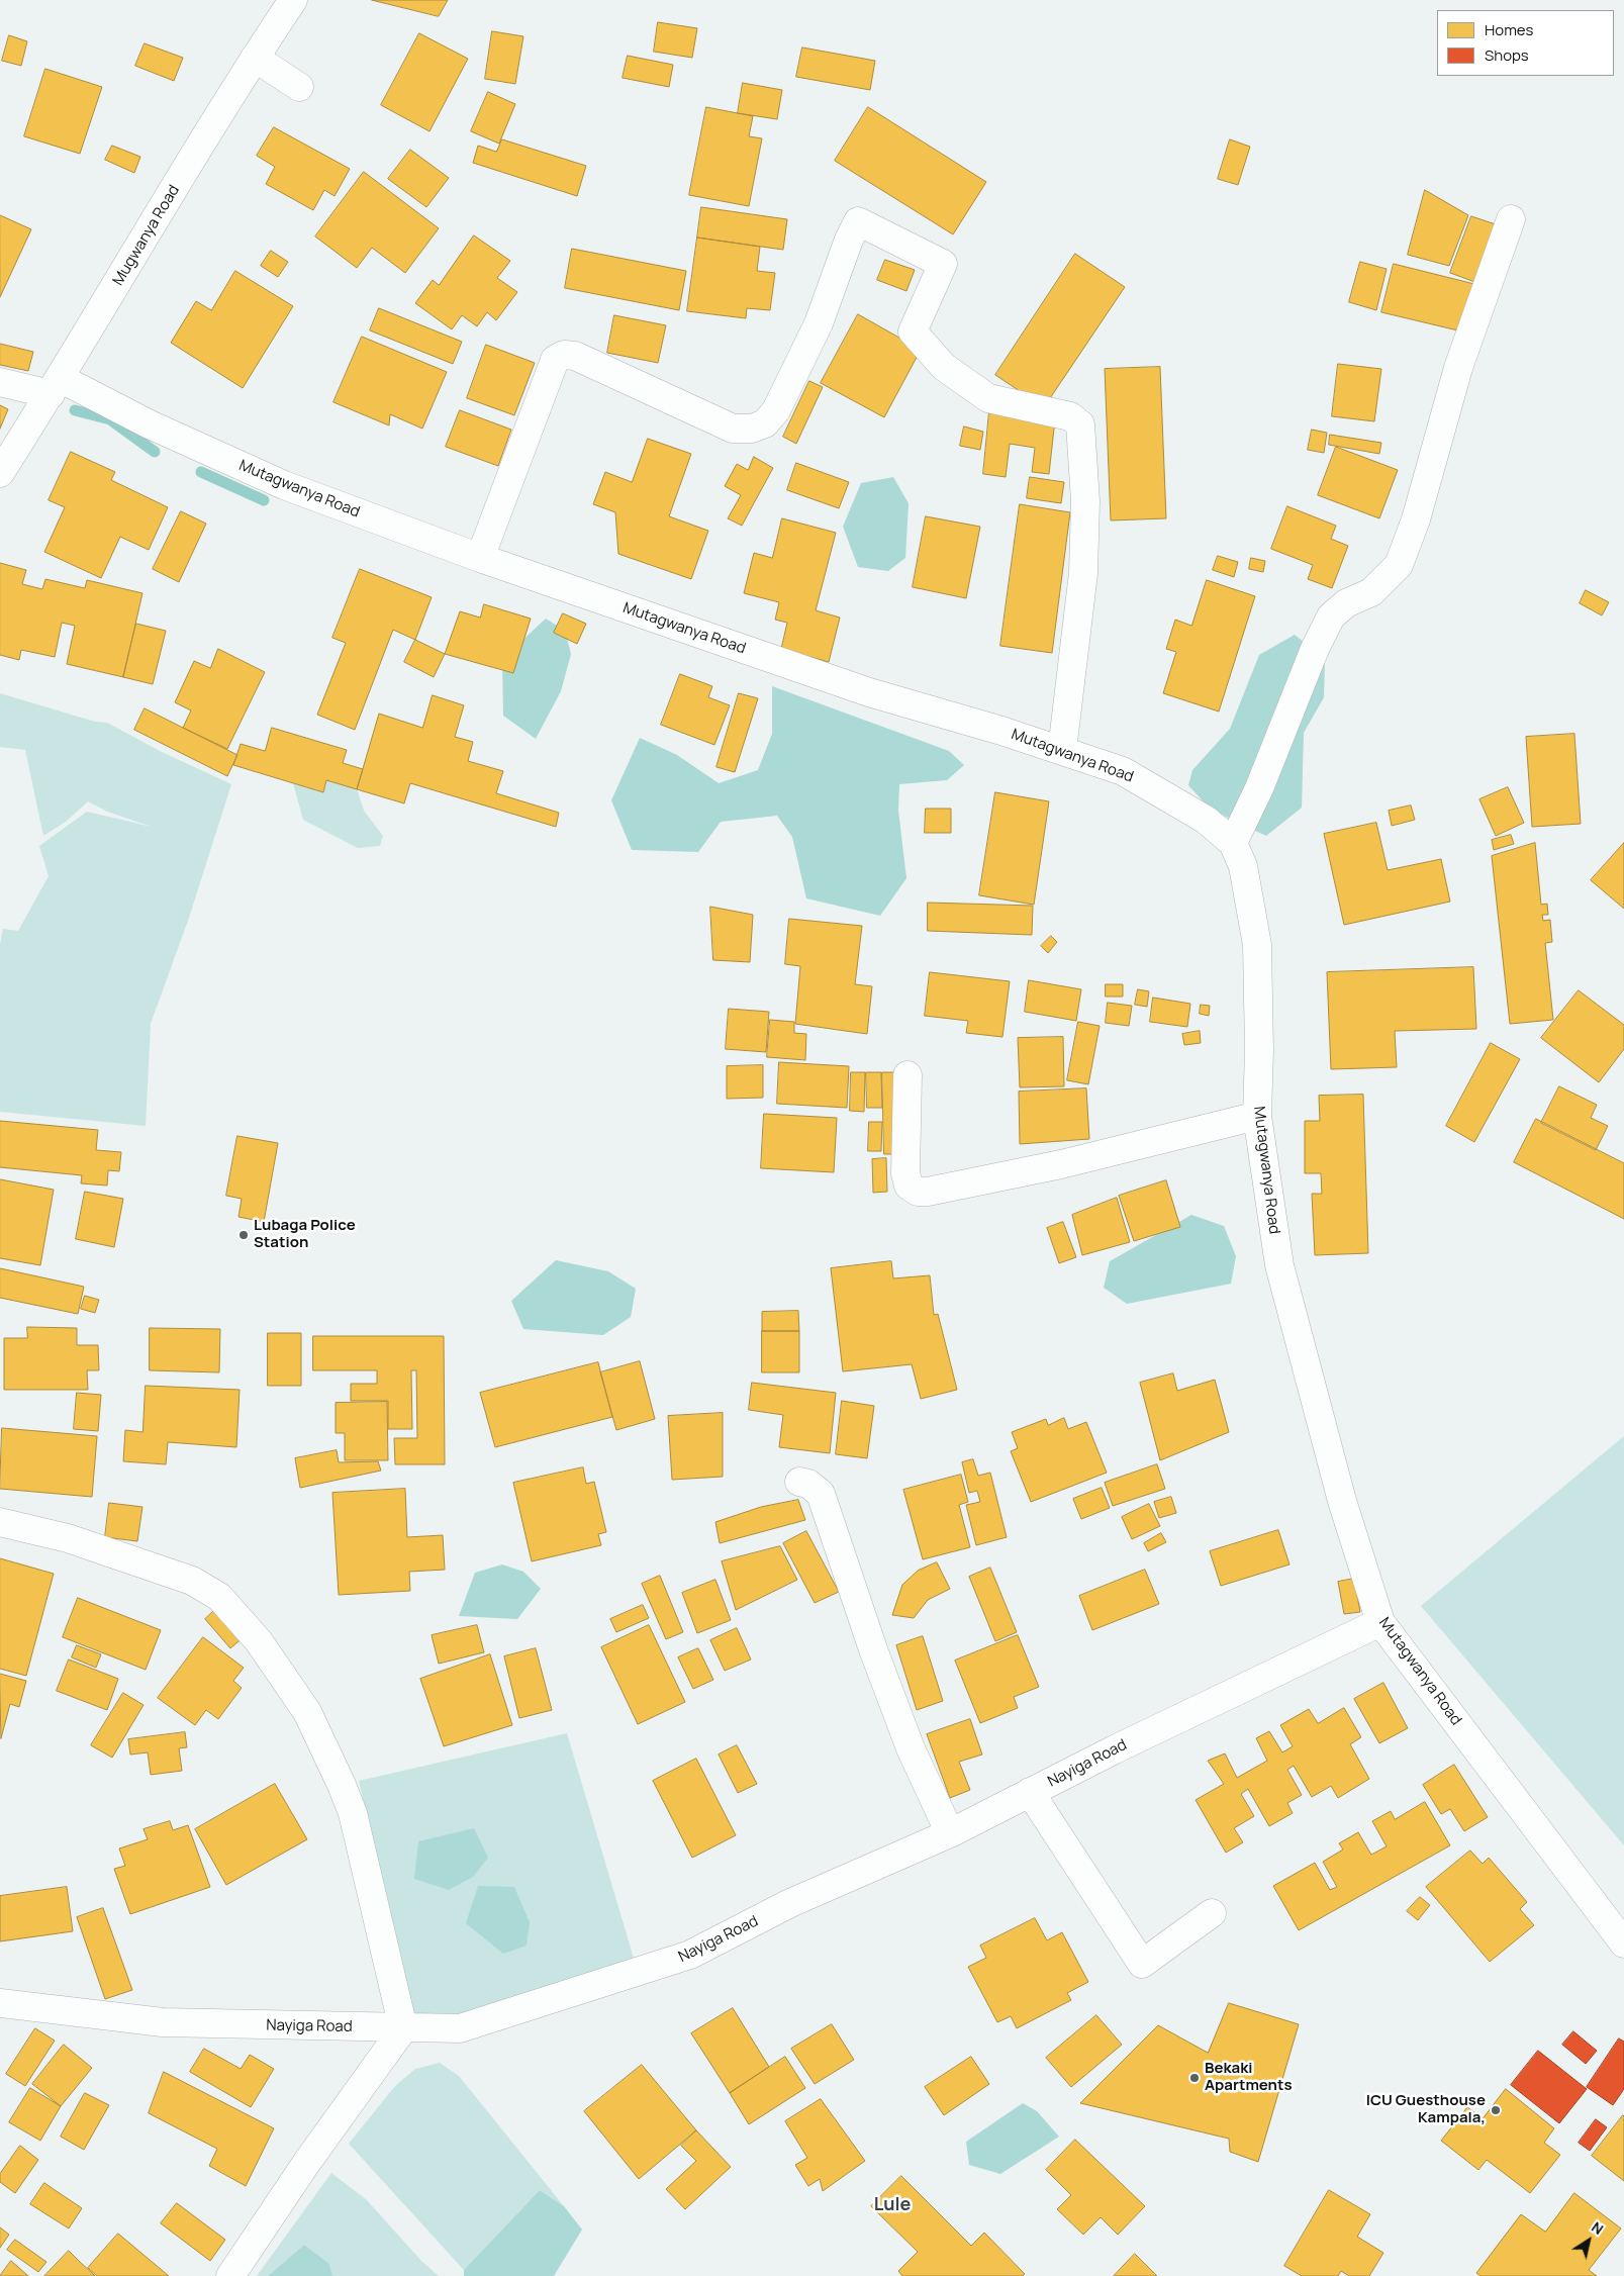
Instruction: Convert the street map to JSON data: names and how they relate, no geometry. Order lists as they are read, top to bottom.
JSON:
{
  "streets": {
    "street": ["Mugwanya Road", "Mutagwanya Road", "Nayiga Road"]
  },
  "crossings": [
    ["Mugwanya Road", "Mutagwanya Road"],
    ["Mutagwanya Road", "Nayiga Road"]
  ],
  "districts": ["Lule"],
  "places": ["Lubaga Police Station", "Bekaki Apartments", "ICU Guesthouse Kampala,"],
  "legend": ["Homes", "Shops"],
  "north": "top right"
}
